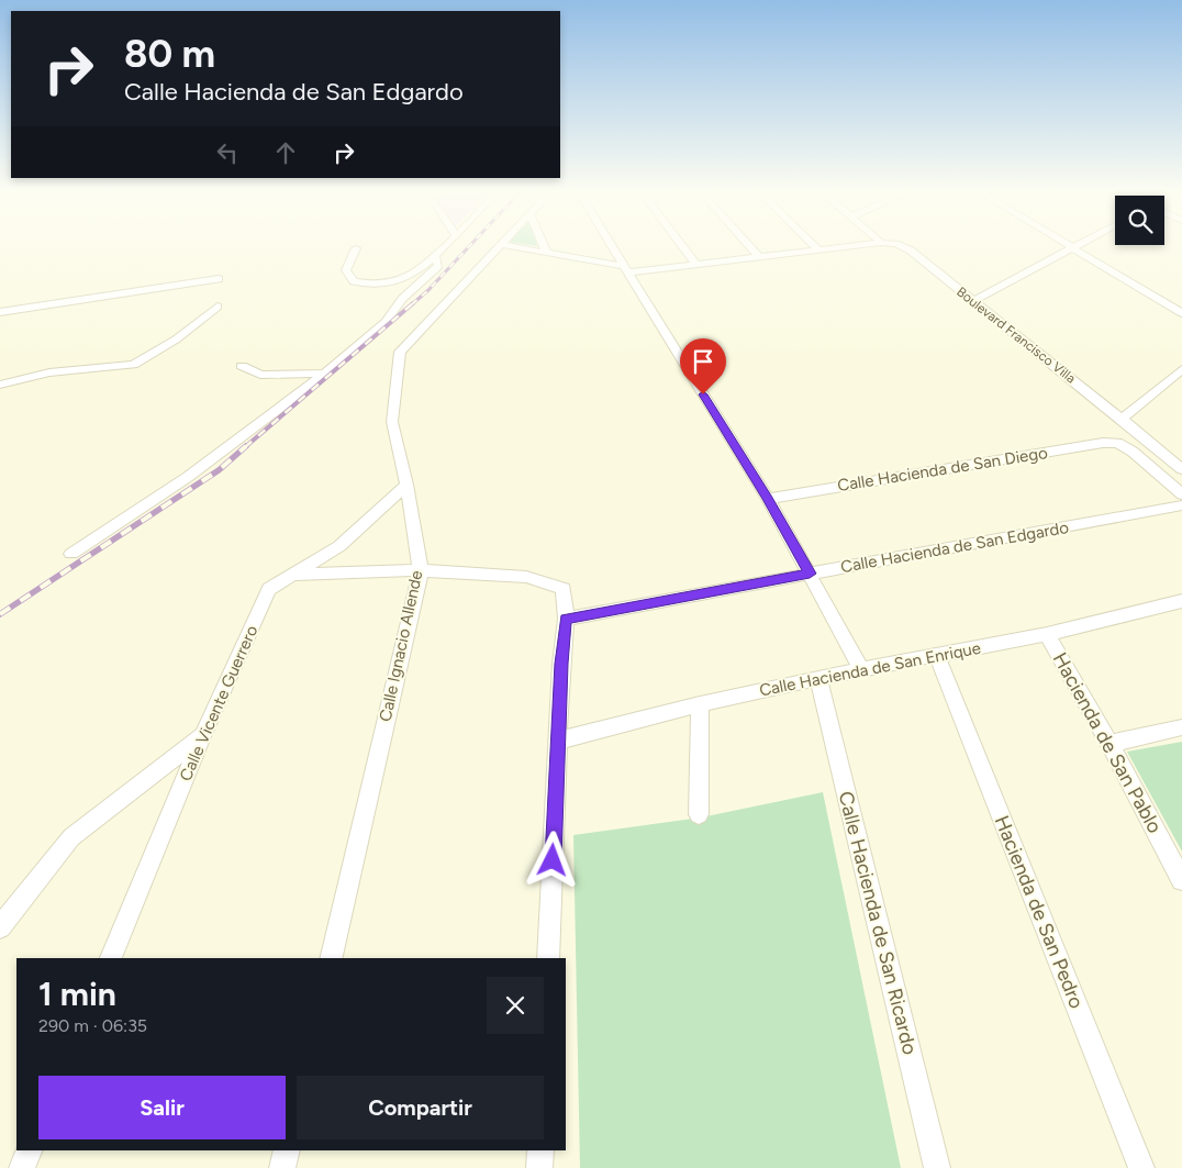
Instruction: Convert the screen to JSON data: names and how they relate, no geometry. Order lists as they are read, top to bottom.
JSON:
{
  "streets": {
    "street": [
      "Boulevard Francisco Villa",
      "Calle Hacienda de San Diego",
      "Calle Hacienda de San Edgardo",
      "Calle Ignacio Allende",
      "Calle Hacienda de San Enrique",
      "Calle Vicente Guerrero",
      "Hacienda de San Pablo",
      "Hacienda de San Pedro",
      "Calle Hacienda de San Ricardo"
    ]
  },
  "crossings": [
    ["Calle Ignacio Allende", "Calle Vicente Guerrero"],
    ["Calle Hacienda de San Enrique", "Hacienda de San Pablo"],
    ["Calle Hacienda de San Enrique", "Hacienda de San Pedro"],
    ["Calle Hacienda de San Enrique", "Calle Hacienda de San Ricardo"]
  ],
  "page": {
    "turn": ["80 m", "Calle Hacienda de San Edgardo"],
    "heading": ["1 min", "290 m · 06:35"],
    "buttons": ["Salir", "Compartir"]
  }
}
